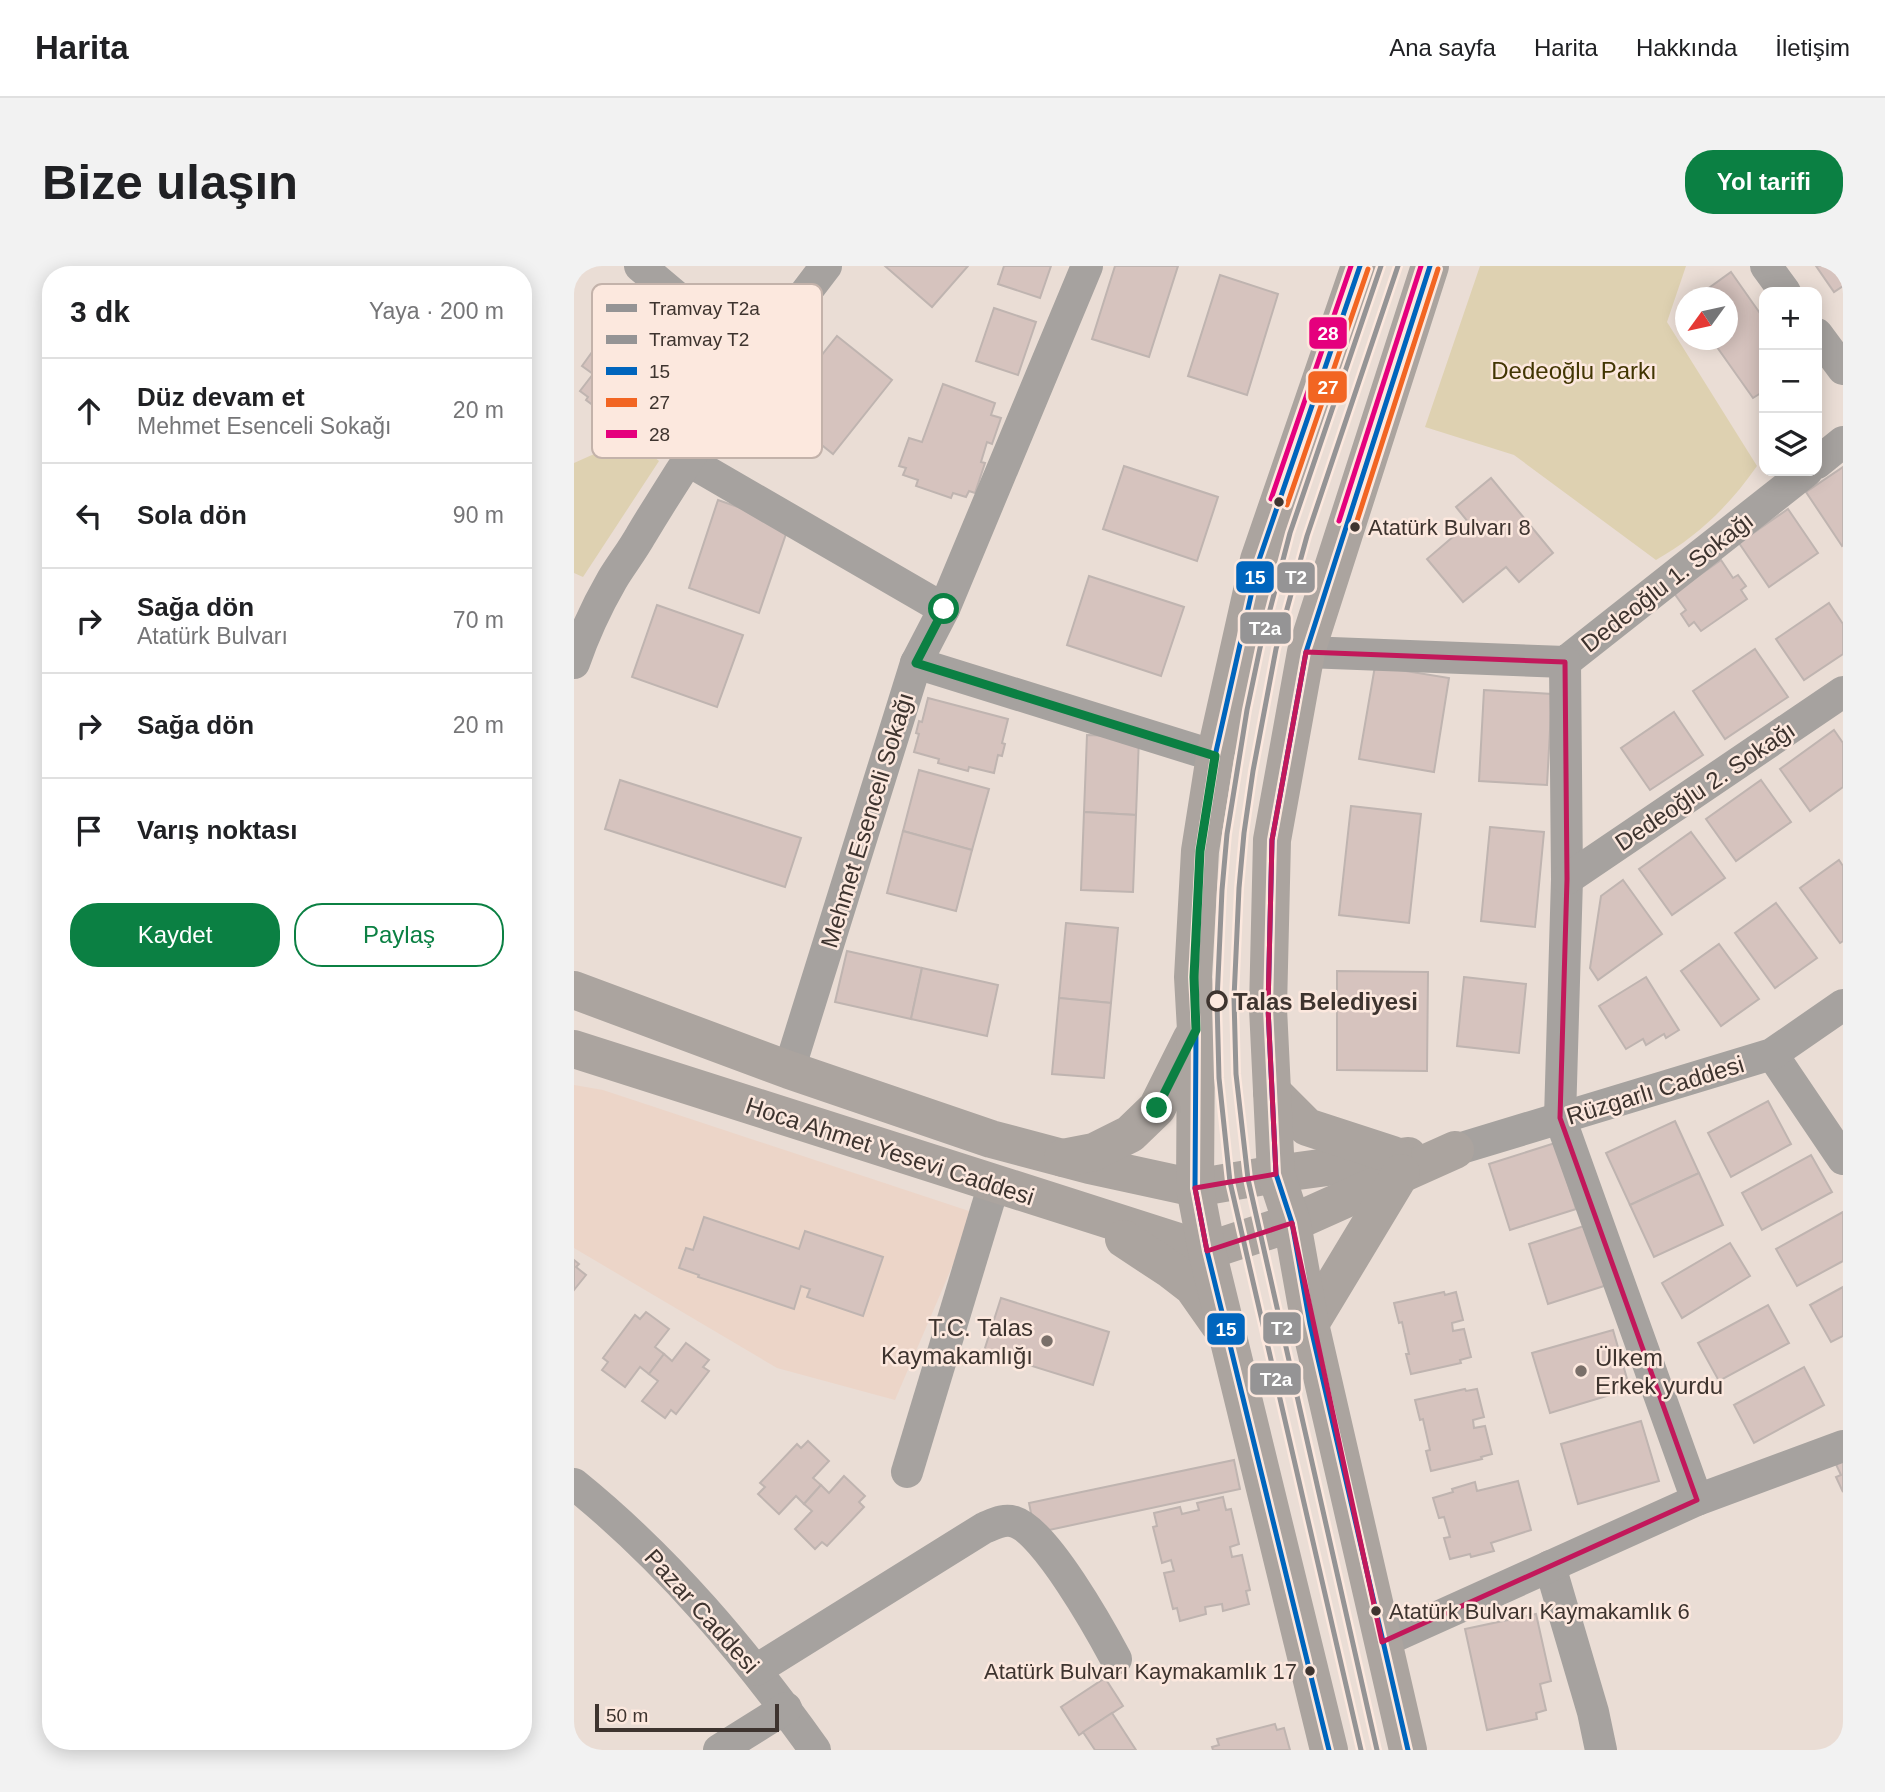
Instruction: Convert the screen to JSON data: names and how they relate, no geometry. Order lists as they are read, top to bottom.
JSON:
{
  "streets": {
    "main road": ["Rüzgarlı Caddesi", "Hoca Ahmet Yesevi Caddesi"],
    "street": [
      "Dedeoğlu 1. Sokağı",
      "Dedeoğlu 2. Sokağı",
      "Mehmet Esenceli Sokağı",
      "Pazar Caddesi"
    ]
  },
  "crossings": [
    ["Mehmet Esenceli Sokağı", "Hoca Ahmet Yesevi Caddesi"],
    ["Rüzgarlı Caddesi", "Hoca Ahmet Yesevi Caddesi"]
  ],
  "parks": ["Dedeoğlu Parkı"],
  "places": [
    "Atatürk Bulvarı 8",
    "Talas Belediyesi",
    "T.C. Talas Kaymakamlığı",
    "Ülkem Erkek yurdu",
    "Atatürk Bulvarı Kaymakamlık 6",
    "Atatürk Bulvarı Kaymakamlık 17"
  ],
  "lines": [
    "tram line T2a",
    "tram line T2",
    "transit line 15",
    "transit line 28",
    "transit line 27"
  ],
  "legend": [
    "Tramvay T2a",
    "Tramvay T2",
    "15",
    "27",
    "28"
  ],
  "scale_bar": "50 m",
  "north": "bottom left",
  "page": {
    "header": "Harita",
    "nav": [
      "Ana sayfa",
      "Harita",
      "Hakkında",
      "İletişim"
    ],
    "buttons": [
      "Yol tarifi",
      ["Kaydet", "Paylaş"]
    ],
    "title": "Bize ulaşın",
    "heading": ["3 dk", "Yaya · 200 m"],
    "map_buttons": ["+", "−"],
    "list": [
      ["Düz devam et", "Mehmet Esenceli Sokağı", "20 m"],
      ["Sola dön", "90 m"],
      ["Sağa dön", "Atatürk Bulvarı", "70 m"],
      ["Sağa dön", "20 m"],
      "Varış noktası"
    ],
    "scale": "50 m"
  }
}
